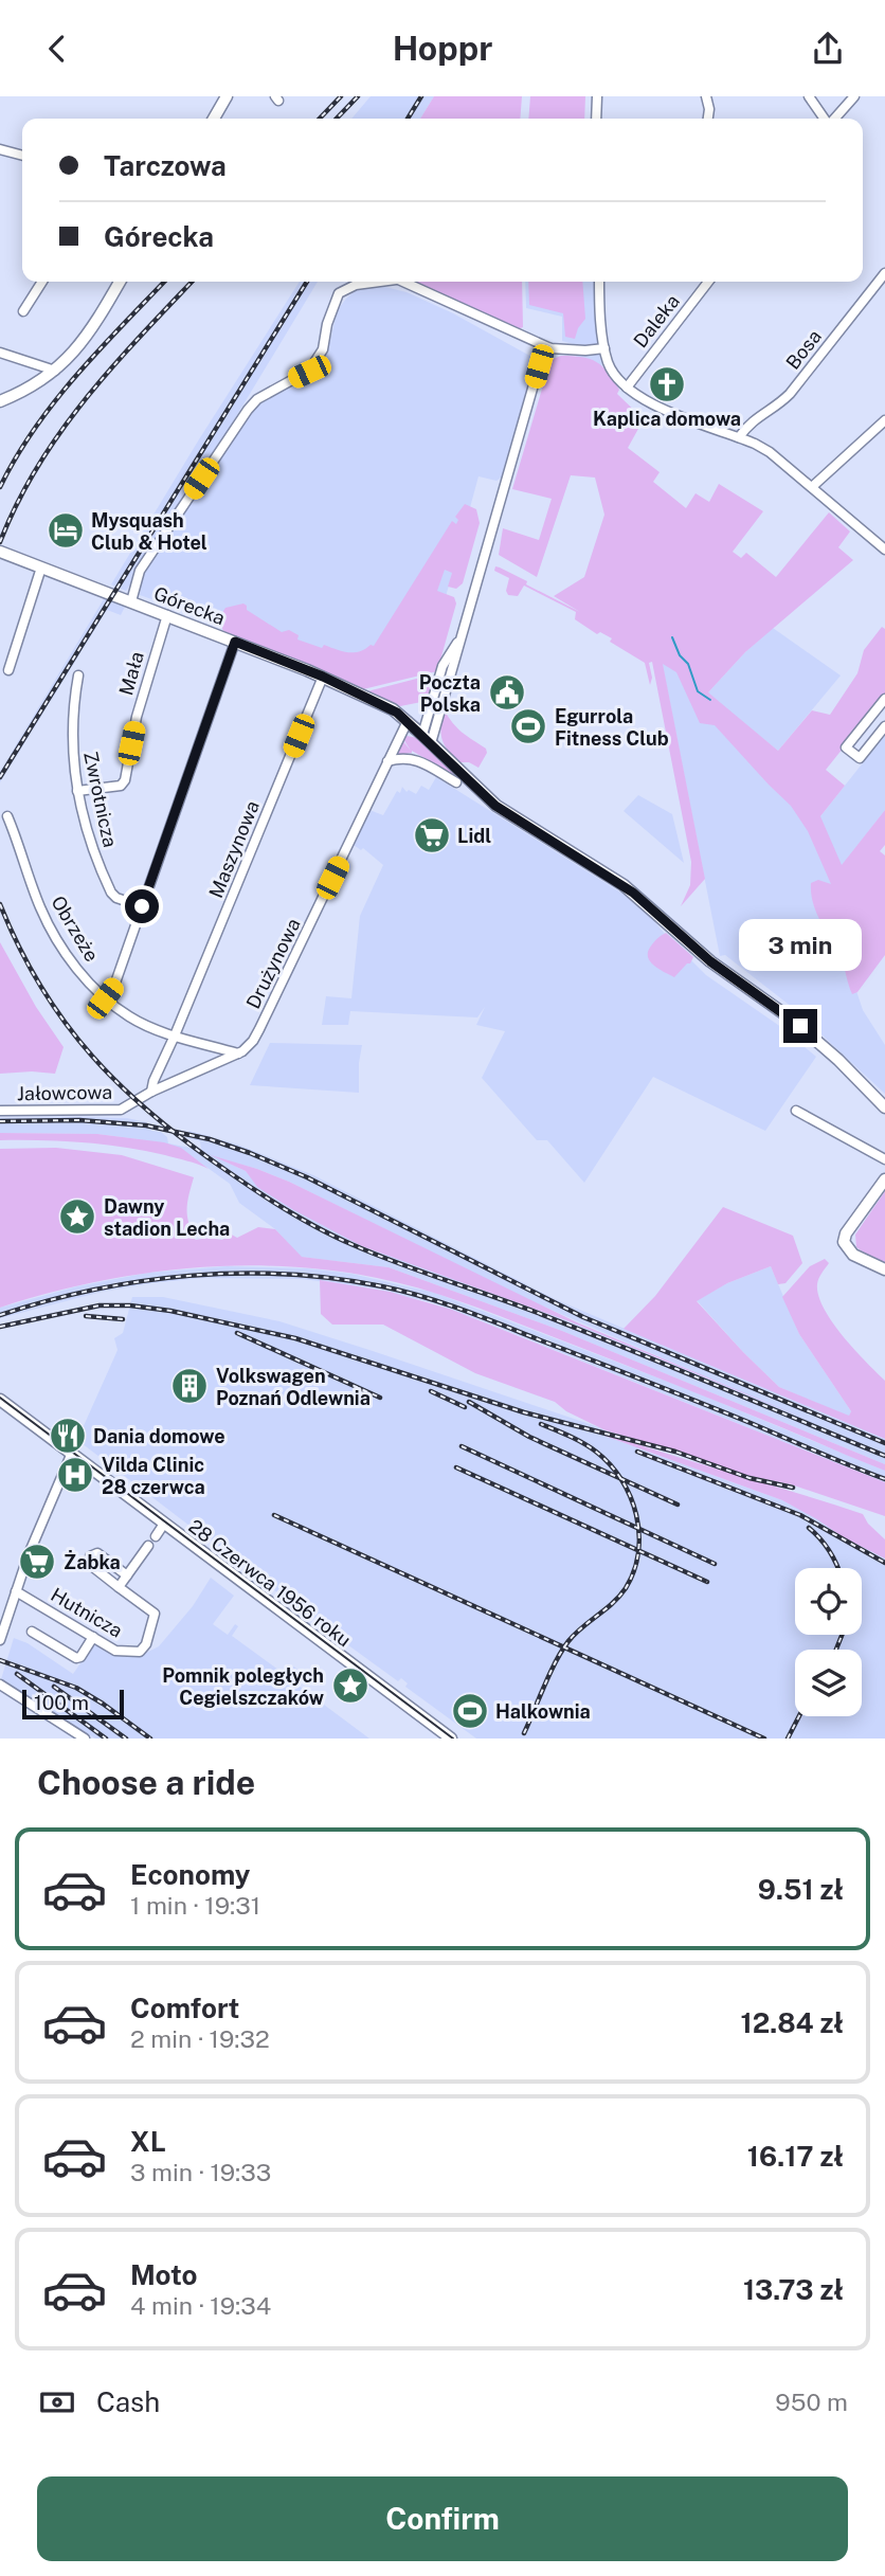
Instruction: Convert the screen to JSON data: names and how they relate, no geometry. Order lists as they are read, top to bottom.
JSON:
{
  "streets": {
    "street": [
      "Daleka",
      "Bosa",
      "Górecka",
      "Mała",
      "Zwrotnicza",
      "Maszynowa",
      "Obrzeże",
      "Drużynowa",
      "Jałowcowa",
      "28 Czerwca 1956 roku",
      "Hutnicza"
    ]
  },
  "crossings": [
    ["Górecka", "Mała"],
    ["Górecka", "Maszynowa"],
    ["Górecka", "Drużynowa"],
    ["Mała", "Zwrotnicza"],
    ["Maszynowa", "Obrzeże"],
    ["Obrzeże", "Drużynowa"],
    ["Obrzeże", "Jałowcowa"],
    ["Drużynowa", "Jałowcowa"]
  ],
  "places": {
    "church": ["Kaplica domowa"],
    "hotel": ["Mysquash Club & Hotel"],
    "public building": ["Poczta Polska"],
    "sports": ["Egurrola Fitness Club", "Halkownia"],
    "supermarket": ["Lidl", "Żabka"],
    "place": ["Dawny stadion Lecha", "Pomnik poległych Cegielszczaków"],
    "building": ["Volkswagen Poznań Odlewnia"],
    "restaurant": ["Dania domowe"],
    "hospital": ["Vilda Clinic 28 czerwca"]
  },
  "scale_bar": "100 m",
  "page": {
    "header": "Hoppr",
    "banner": ["Tarczowa", "Górecka"],
    "bubble": "3 min",
    "scale": "100 m",
    "heading": "Choose a ride",
    "list": [
      {
        "name": "Economy",
        "note": "1 min · 19:31",
        "value": "9.51 zł"
      },
      {
        "name": "Comfort",
        "note": "2 min · 19:32",
        "value": "12.84 zł"
      },
      {
        "name": "XL",
        "note": "3 min · 19:33",
        "value": "16.17 zł"
      },
      {
        "name": "Moto",
        "note": "4 min · 19:34",
        "value": "13.73 zł"
      }
    ],
    "pay": ["Cash", "950 m"],
    "buttons": "Confirm"
  }
}
